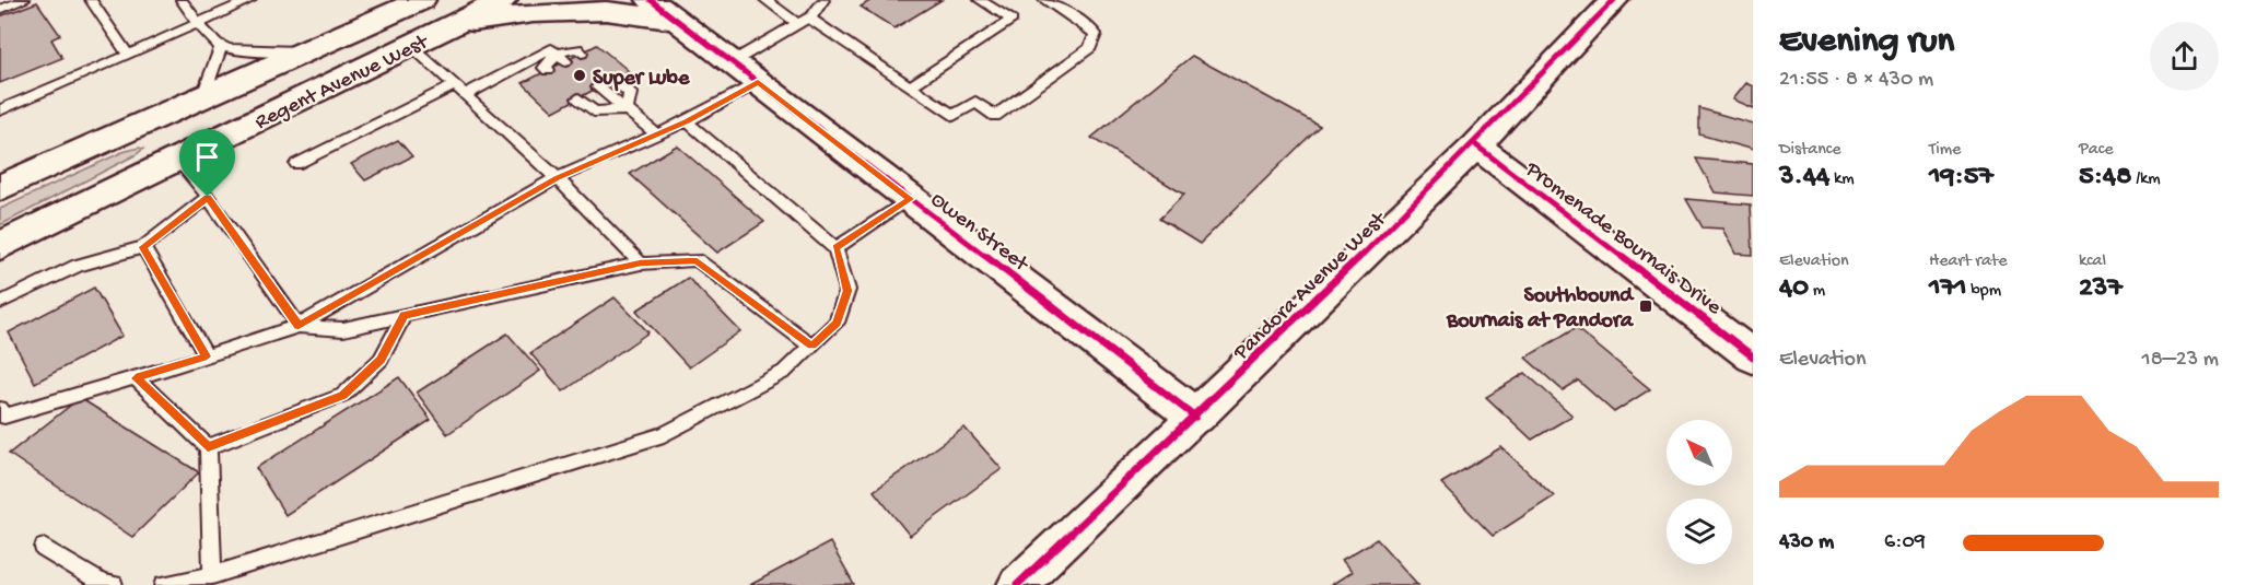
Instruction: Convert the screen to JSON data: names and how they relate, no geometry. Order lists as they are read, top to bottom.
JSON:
{
  "streets": {
    "street": [
      "Regent Avenue West",
      "Owen Street",
      "Promenade Bournais Drive",
      "Pandora Avenue West"
    ]
  },
  "crossings": [
    ["Owen Street", "Pandora Avenue West"],
    ["Promenade Bournais Drive", "Pandora Avenue West"]
  ],
  "places": {
    "other": ["Super Lube"],
    "transit": ["Southbound Bournais at Pandora"]
  },
  "north": "top left",
  "page": {
    "heading": ["Evening run", "21:55 · 8 × 430 m"],
    "stats": [
      ["Distance", "3.44 km"],
      ["Time", "19:57"],
      ["Pace", "5:48 /km"],
      ["Elevation", "40 m"],
      ["Heart rate", "171 bpm"],
      ["kcal", "237"]
    ],
    "chart": ["Elevation", "18–23 m"],
    "list": [
      {
        "name": "430 m",
        "note": "6:09"
      }
    ]
  }
}
